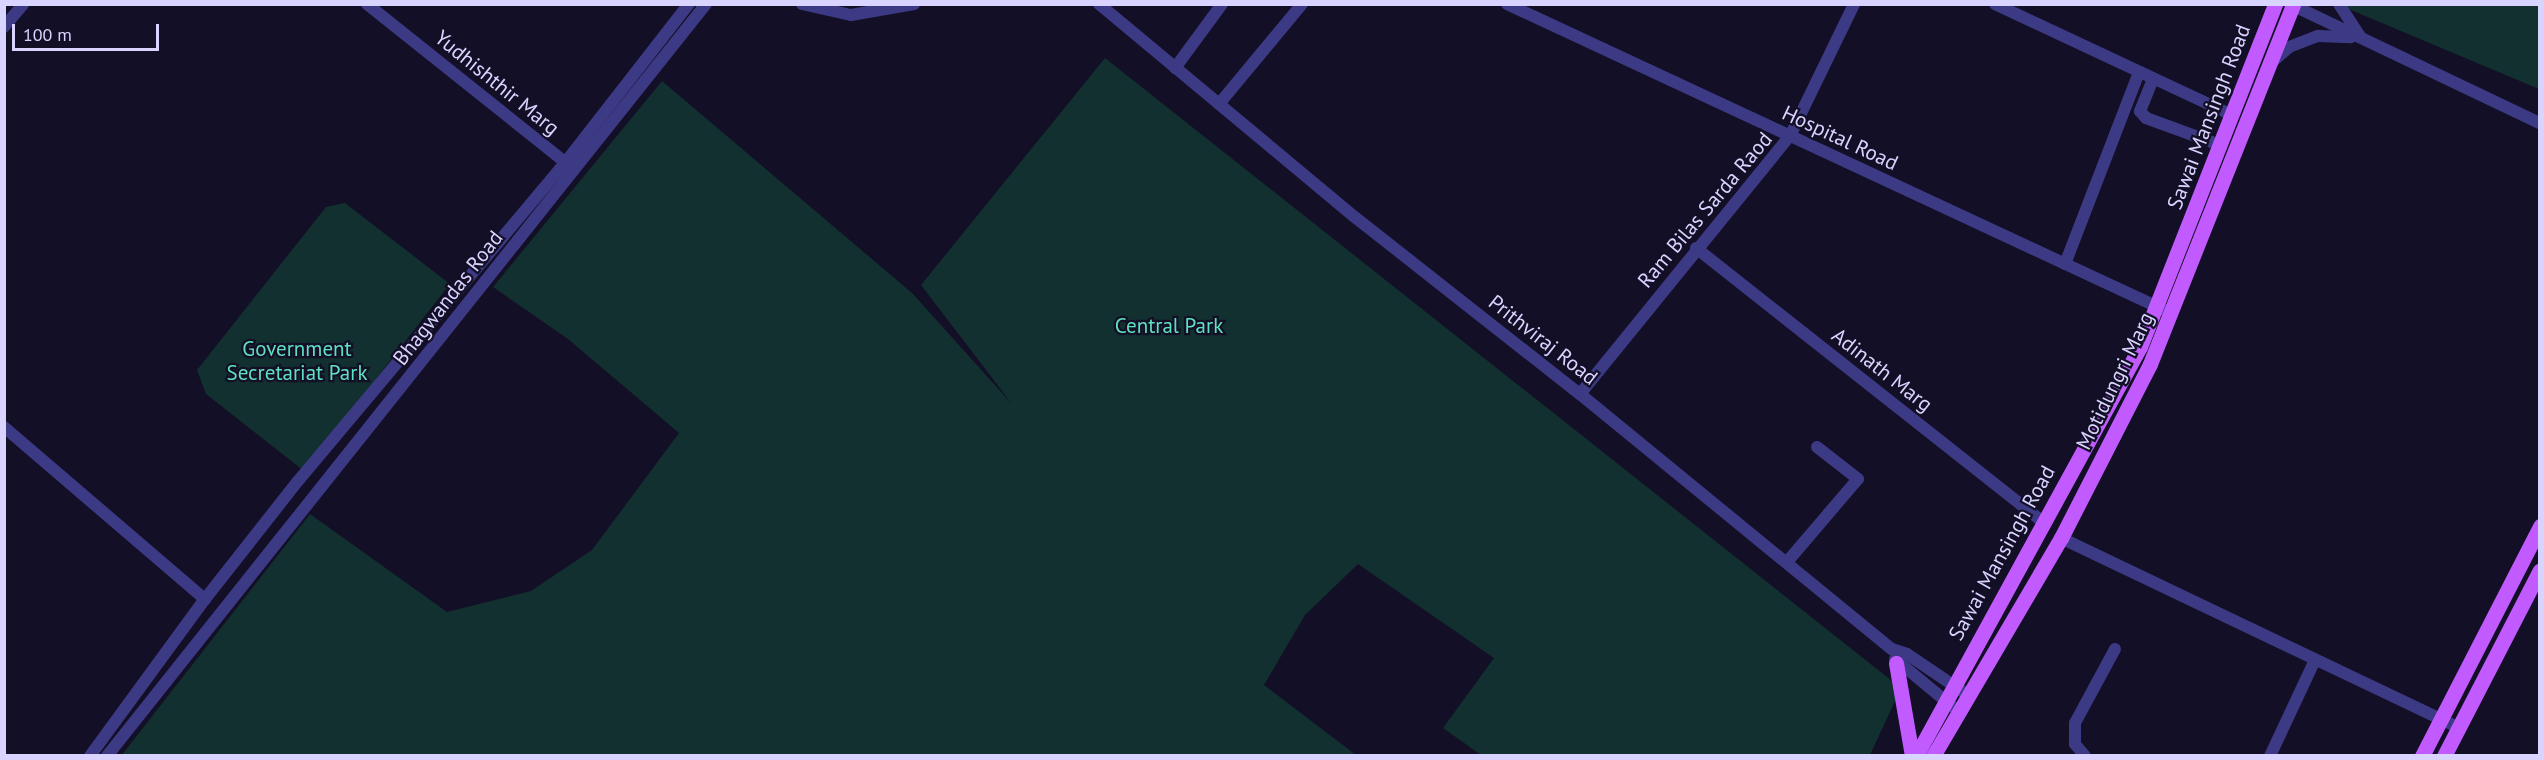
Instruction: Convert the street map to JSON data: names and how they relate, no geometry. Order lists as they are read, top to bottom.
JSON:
{
  "streets": {
    "main road": ["Sawai Mansingh Road", "Motidungri Marg"],
    "street": [
      "Yudhishthir Marg",
      "Hospital Road",
      "Ram Bilas Sarda Raod",
      "Bhagwandas Road",
      "Prithviraj Road",
      "Adinath Marg"
    ]
  },
  "crossings": [
    ["Yudhishthir Marg", "Bhagwandas Road"],
    ["Sawai Mansingh Road", "Hospital Road"],
    ["Sawai Mansingh Road", "Prithviraj Road"],
    ["Sawai Mansingh Road", "Adinath Marg"],
    ["Hospital Road", "Ram Bilas Sarda Raod"],
    ["Hospital Road", "Motidungri Marg"],
    ["Ram Bilas Sarda Raod", "Prithviraj Road"],
    ["Ram Bilas Sarda Raod", "Adinath Marg"],
    ["Prithviraj Road", "Motidungri Marg"]
  ],
  "parks": ["Central Park", "Government Secretariat Park"],
  "scale_bar": "100 m"
}
